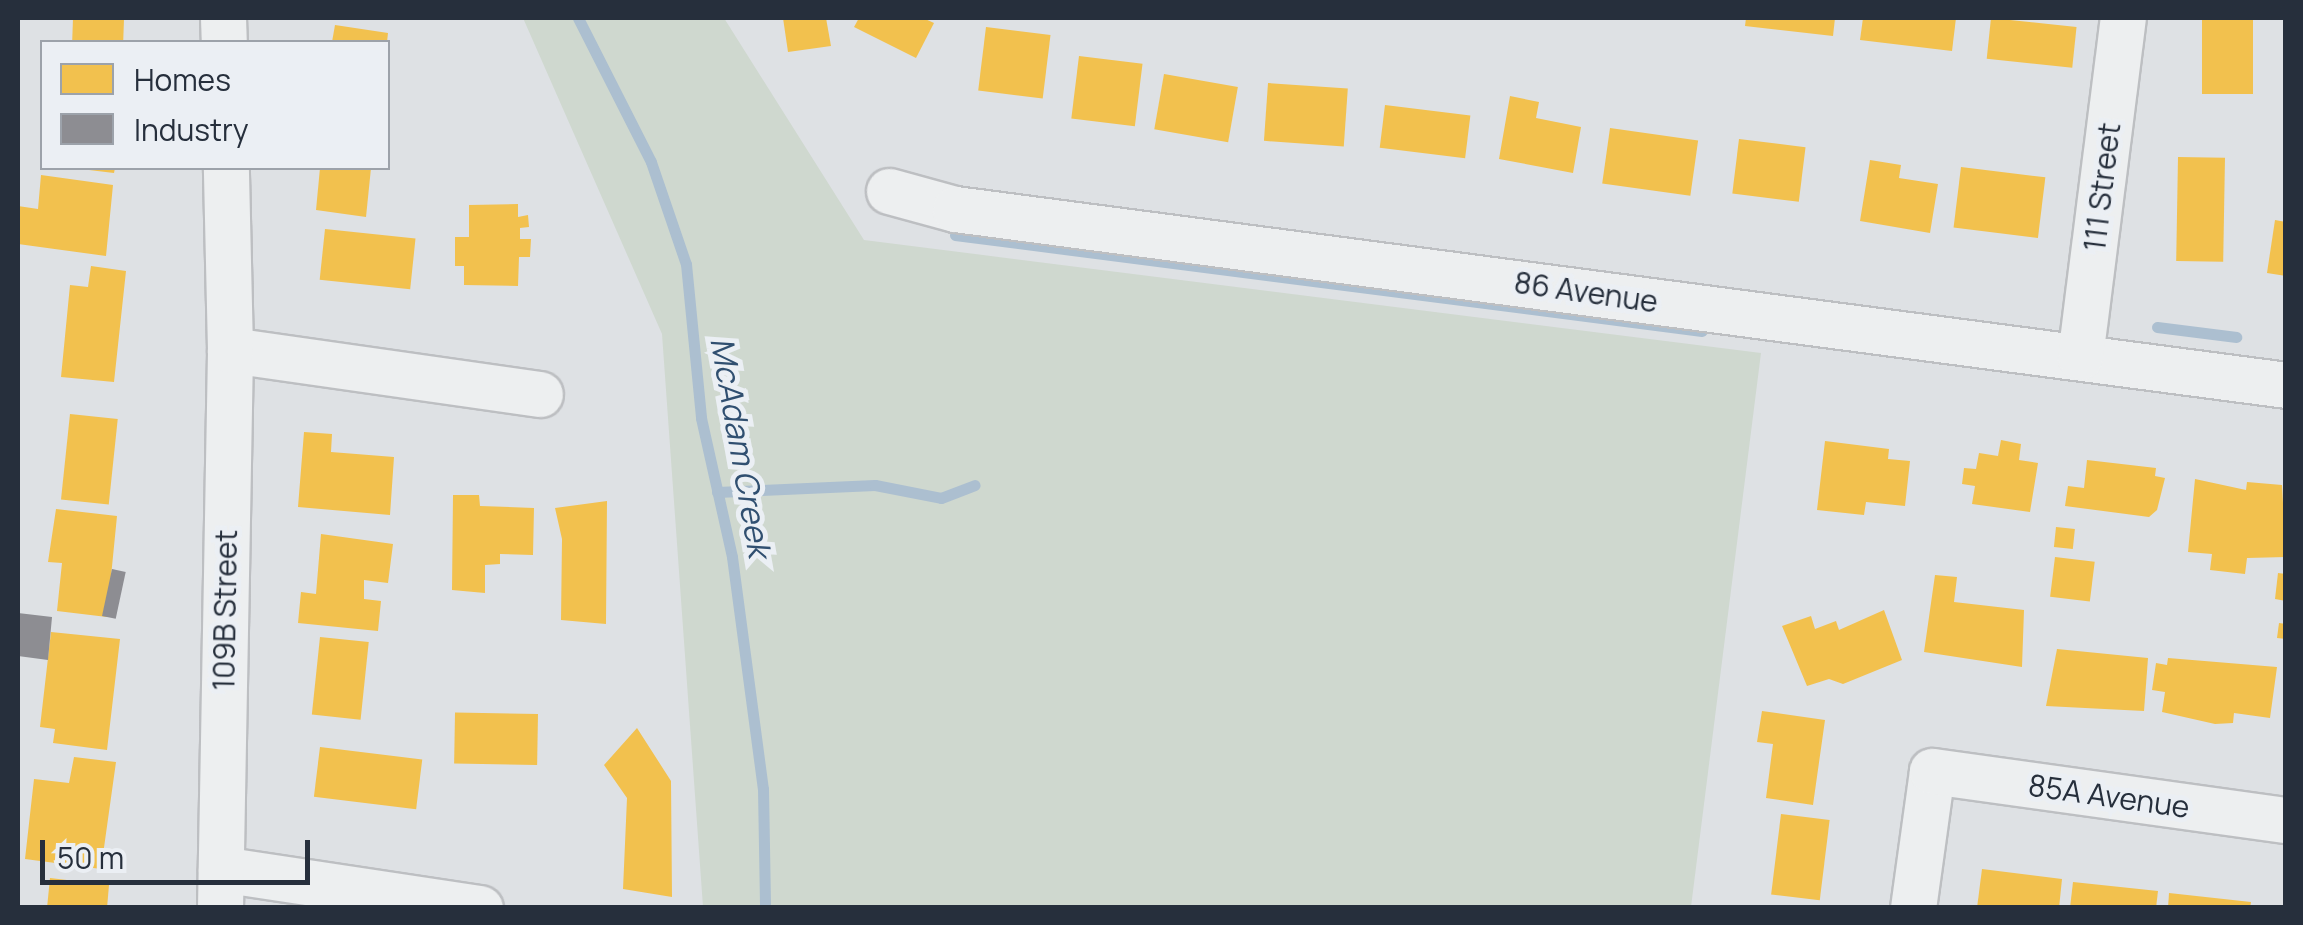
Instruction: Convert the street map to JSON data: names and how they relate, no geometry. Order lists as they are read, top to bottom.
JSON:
{
  "streets": {
    "street": [
      "111 Street",
      "86 Avenue",
      "109B Street",
      "85A Avenue"
    ]
  },
  "crossings": [
    ["111 Street", "86 Avenue"]
  ],
  "water": ["McAdam Creek"],
  "legend": ["Homes", "Industry"],
  "scale_bar": "50 m"
}
